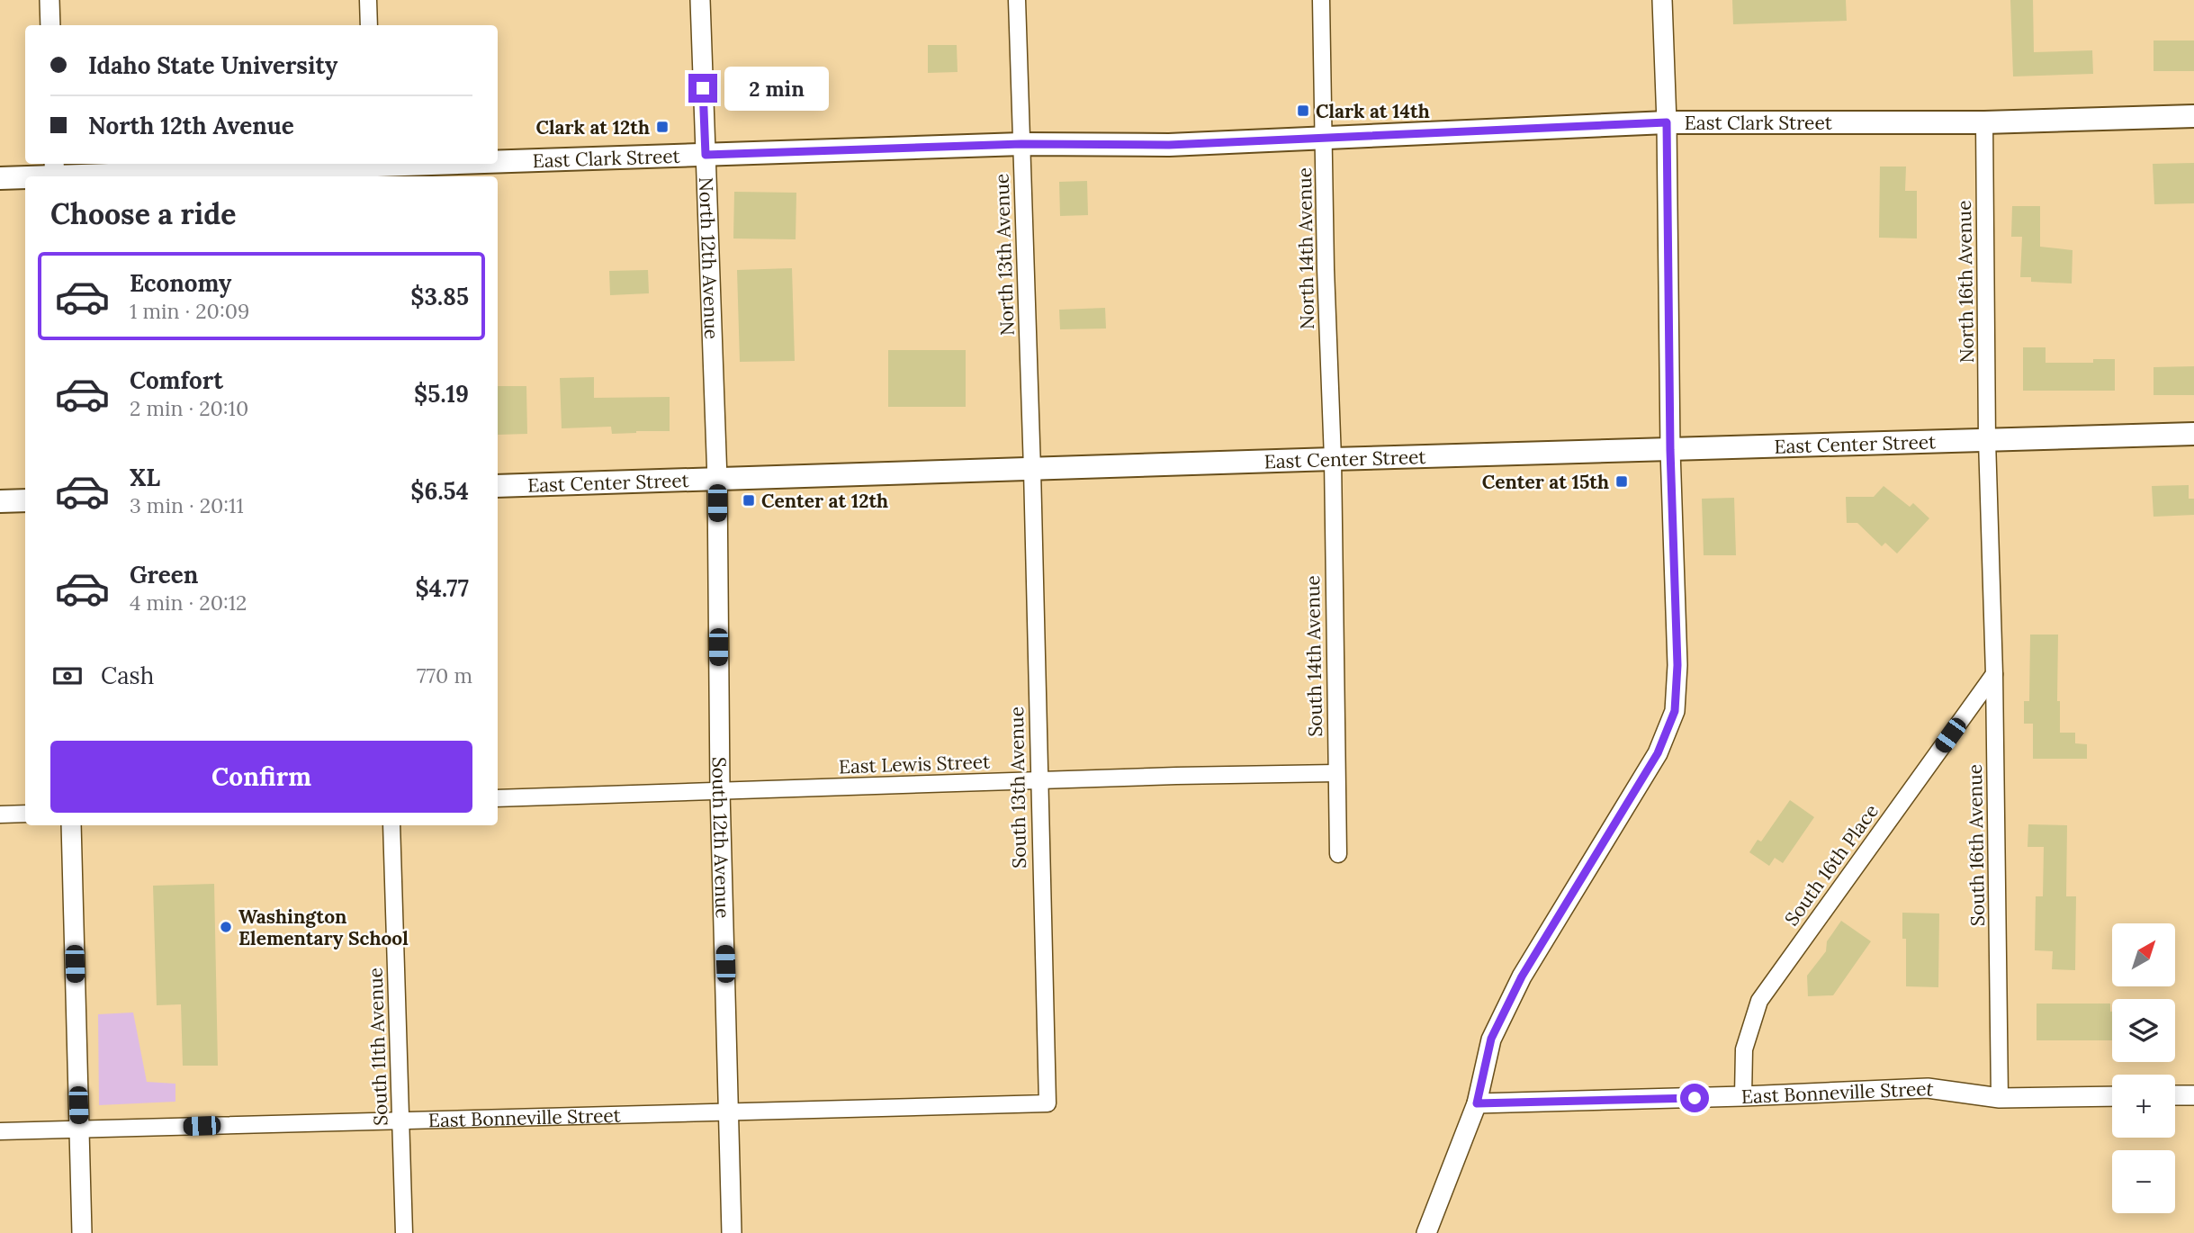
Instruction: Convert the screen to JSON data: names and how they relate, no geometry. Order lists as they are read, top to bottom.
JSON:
{
  "streets": {
    "main road": ["East Clark Street", "East Center Street"],
    "street": [
      "North 14th Avenue",
      "North 13th Avenue",
      "North 12th Avenue",
      "North 16th Avenue",
      "South 14th Avenue",
      "East Lewis Street",
      "South 13th Avenue",
      "South 12th Avenue",
      "South 16th Avenue",
      "South 16th Place",
      "South 11th Avenue",
      "East Bonneville Street"
    ]
  },
  "crossings": [
    ["East Clark Street", "North 14th Avenue"],
    ["East Clark Street", "North 13th Avenue"],
    ["East Clark Street", "North 12th Avenue"],
    ["East Clark Street", "North 16th Avenue"],
    ["North 14th Avenue", "East Center Street"],
    ["North 14th Avenue", "South 14th Avenue"],
    ["North 13th Avenue", "East Center Street"],
    ["North 13th Avenue", "South 13th Avenue"],
    ["North 12th Avenue", "East Center Street"],
    ["North 12th Avenue", "South 12th Avenue"],
    ["North 16th Avenue", "East Center Street"],
    ["North 16th Avenue", "South 16th Avenue"],
    ["East Center Street", "South 14th Avenue"],
    ["East Center Street", "South 13th Avenue"],
    ["East Center Street", "South 12th Avenue"],
    ["East Center Street", "South 16th Avenue"],
    ["South 14th Avenue", "East Lewis Street"],
    ["East Lewis Street", "South 13th Avenue"],
    ["East Lewis Street", "South 12th Avenue"],
    ["South 13th Avenue", "East Bonneville Street"],
    ["South 12th Avenue", "East Bonneville Street"],
    ["South 16th Avenue", "South 16th Place"],
    ["South 16th Avenue", "East Bonneville Street"],
    ["South 16th Place", "East Bonneville Street"],
    ["South 11th Avenue", "East Bonneville Street"]
  ],
  "places": {
    "transit": [
      "Clark at 14th",
      "Clark at 12th",
      "Center at 15th",
      "Center at 12th"
    ],
    "other": ["Washington Elementary School"]
  },
  "north": "top right",
  "page": {
    "banner": ["Idaho State University", "North 12th Avenue"],
    "bubble": "2 min",
    "heading": "Choose a ride",
    "list": [
      {
        "name": "Economy",
        "note": "1 min · 20:09",
        "value": "$3.85"
      },
      {
        "name": "Comfort",
        "note": "2 min · 20:10",
        "value": "$5.19"
      },
      {
        "name": "XL",
        "note": "3 min · 20:11",
        "value": "$6.54"
      },
      {
        "name": "Green",
        "note": "4 min · 20:12",
        "value": "$4.77"
      }
    ],
    "pay": ["Cash", "770 m"],
    "buttons": "Confirm",
    "map_buttons": ["+", "−"]
  }
}
